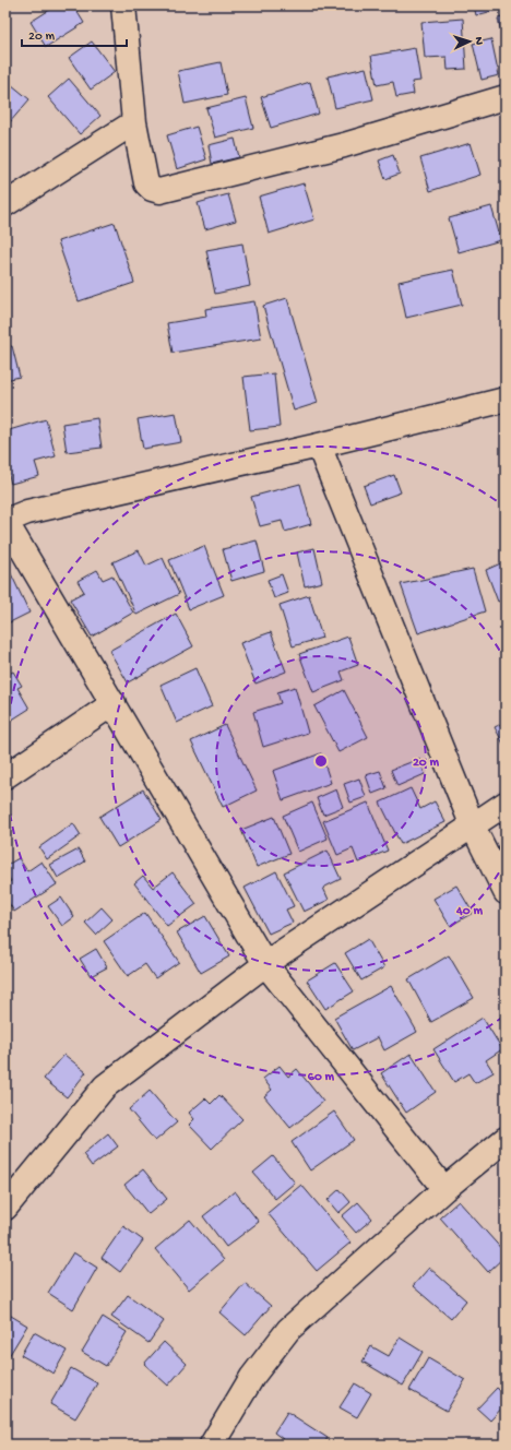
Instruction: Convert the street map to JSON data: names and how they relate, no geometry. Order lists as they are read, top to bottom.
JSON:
{
  "scale_bar": "20 m",
  "north": "right",
  "rings": ["20 m", "40 m", "60 m"]
}
